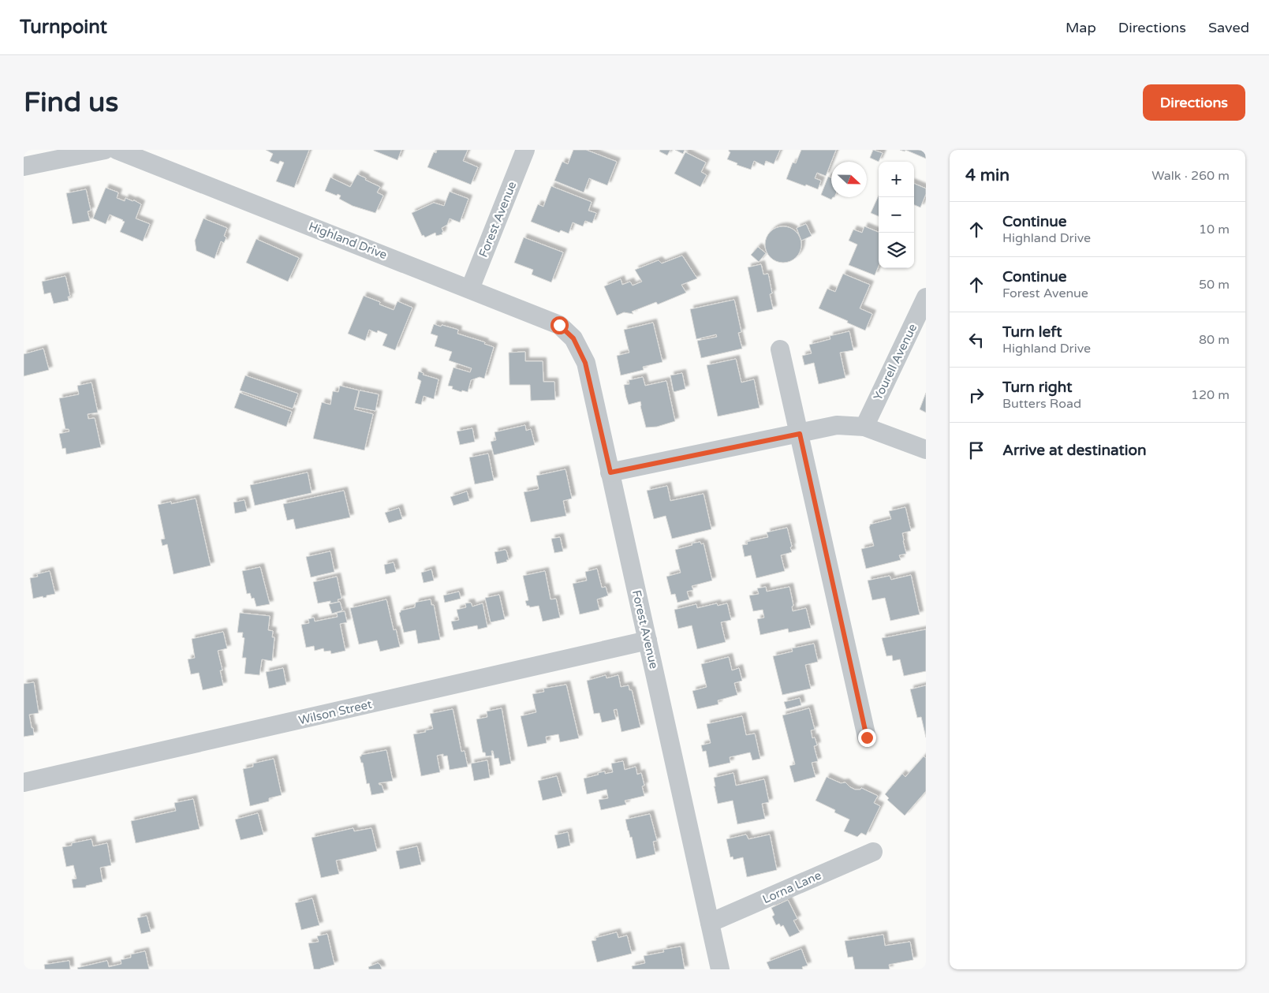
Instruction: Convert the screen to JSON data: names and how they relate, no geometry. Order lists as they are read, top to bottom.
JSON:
{
  "streets": {
    "street": [
      "Forest Avenue",
      "Highland Drive",
      "Yourell Avenue",
      "Wilson Street",
      "Lorna Lane"
    ]
  },
  "crossings": [
    ["Forest Avenue", "Highland Drive"],
    ["Forest Avenue", "Wilson Street"],
    ["Forest Avenue", "Lorna Lane"]
  ],
  "north": "right",
  "page": {
    "header": "Turnpoint",
    "nav": ["Map", "Directions", "Saved"],
    "buttons": "Directions",
    "title": "Find us",
    "heading": ["4 min", "Walk · 260 m"],
    "map_buttons": ["+", "−"],
    "list": [
      ["Continue", "Highland Drive", "10 m"],
      ["Continue", "Forest Avenue", "50 m"],
      ["Turn left", "Highland Drive", "80 m"],
      ["Turn right", "Butters Road", "120 m"],
      "Arrive at destination"
    ]
  }
}
